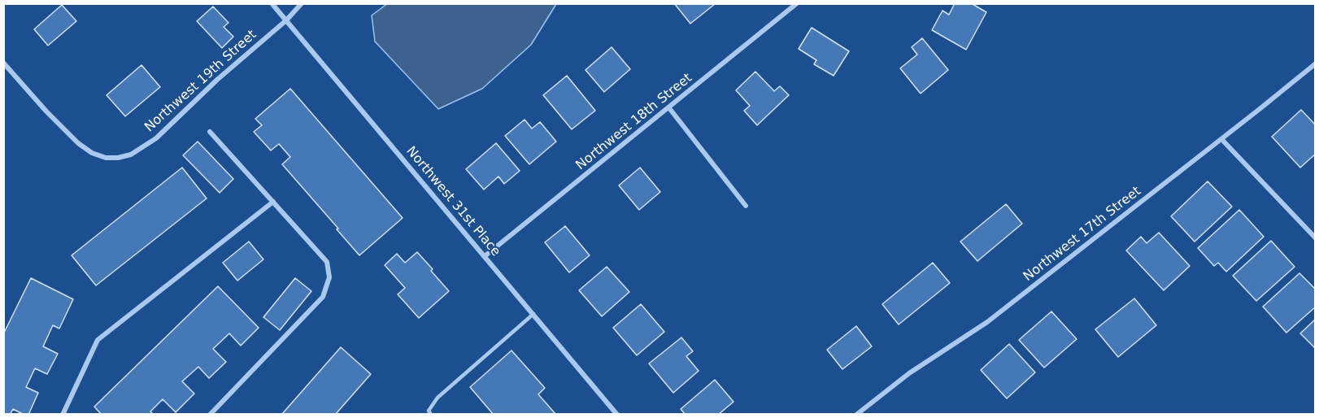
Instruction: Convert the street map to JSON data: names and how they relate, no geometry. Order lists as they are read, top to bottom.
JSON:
{
  "streets": {
    "street": [
      "Northwest 19th Street",
      "Northwest 18th Street",
      "Northwest 31st Place",
      "Northwest 17th Street"
    ]
  },
  "crossings": [
    ["Northwest 19th Street", "Northwest 31st Place"],
    ["Northwest 18th Street", "Northwest 31st Place"]
  ]
}
